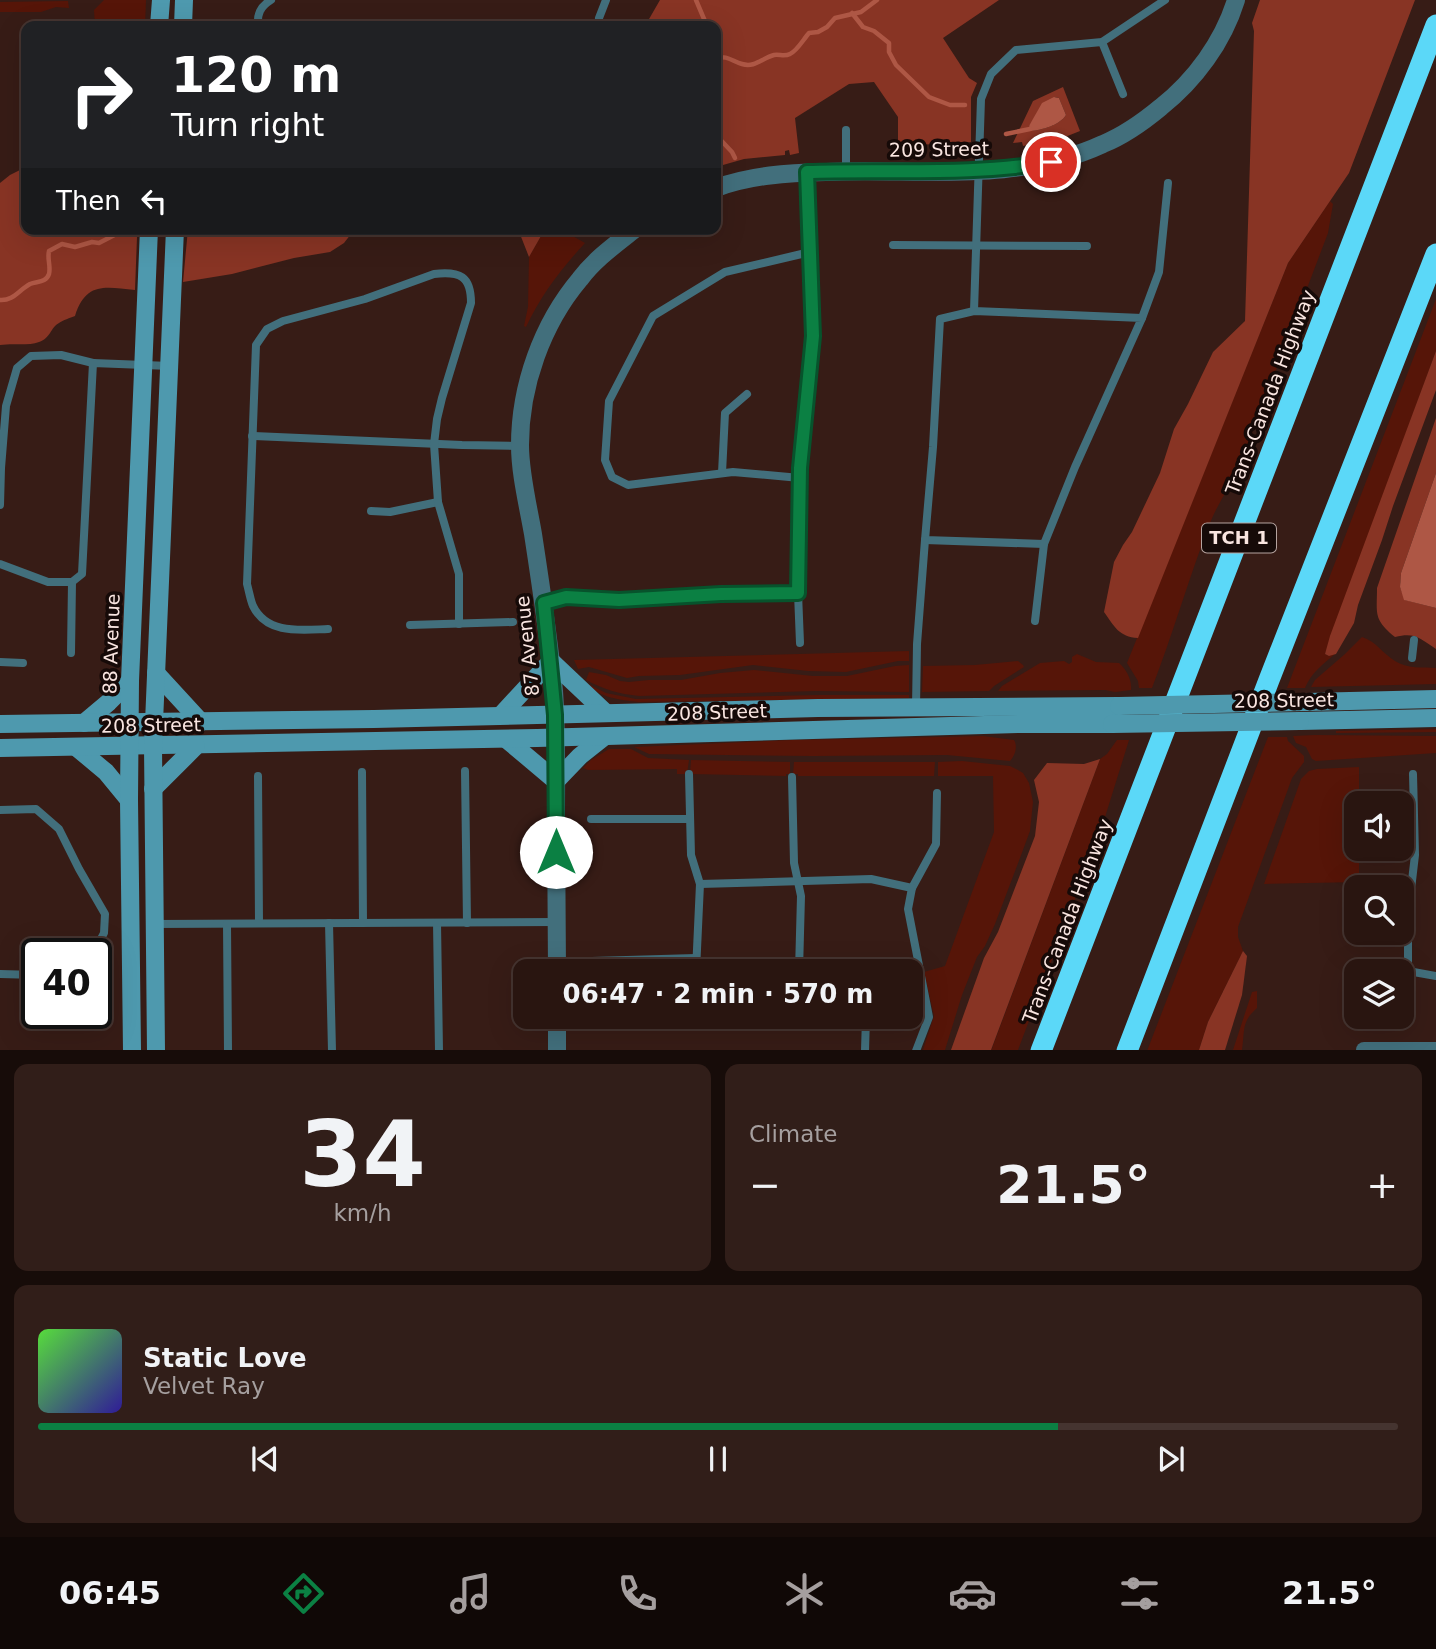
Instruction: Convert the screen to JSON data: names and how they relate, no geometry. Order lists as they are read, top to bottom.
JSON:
{
  "streets": {
    "highway": ["Trans-Canada Highway", "TCH 1"],
    "main road": ["88 Avenue", "208 Street"],
    "street": ["209 Street", "87 Avenue"]
  },
  "crossings": [
    ["88 Avenue", "208 Street"],
    ["87 Avenue", "208 Street"]
  ],
  "page": {
    "turn": ["120 m", "Turn right"],
    "then": "Then",
    "limit": "40",
    "trip": "06:47 · 2 min · 570 m",
    "tile": [
      ["34", "km/h"],
      "Climate"
    ],
    "heat": ["−", "21.5°", "+"],
    "song": ["Static Love", "Velvet Ray"],
    "tabs": ["06:45", "21.5°"]
  }
}
